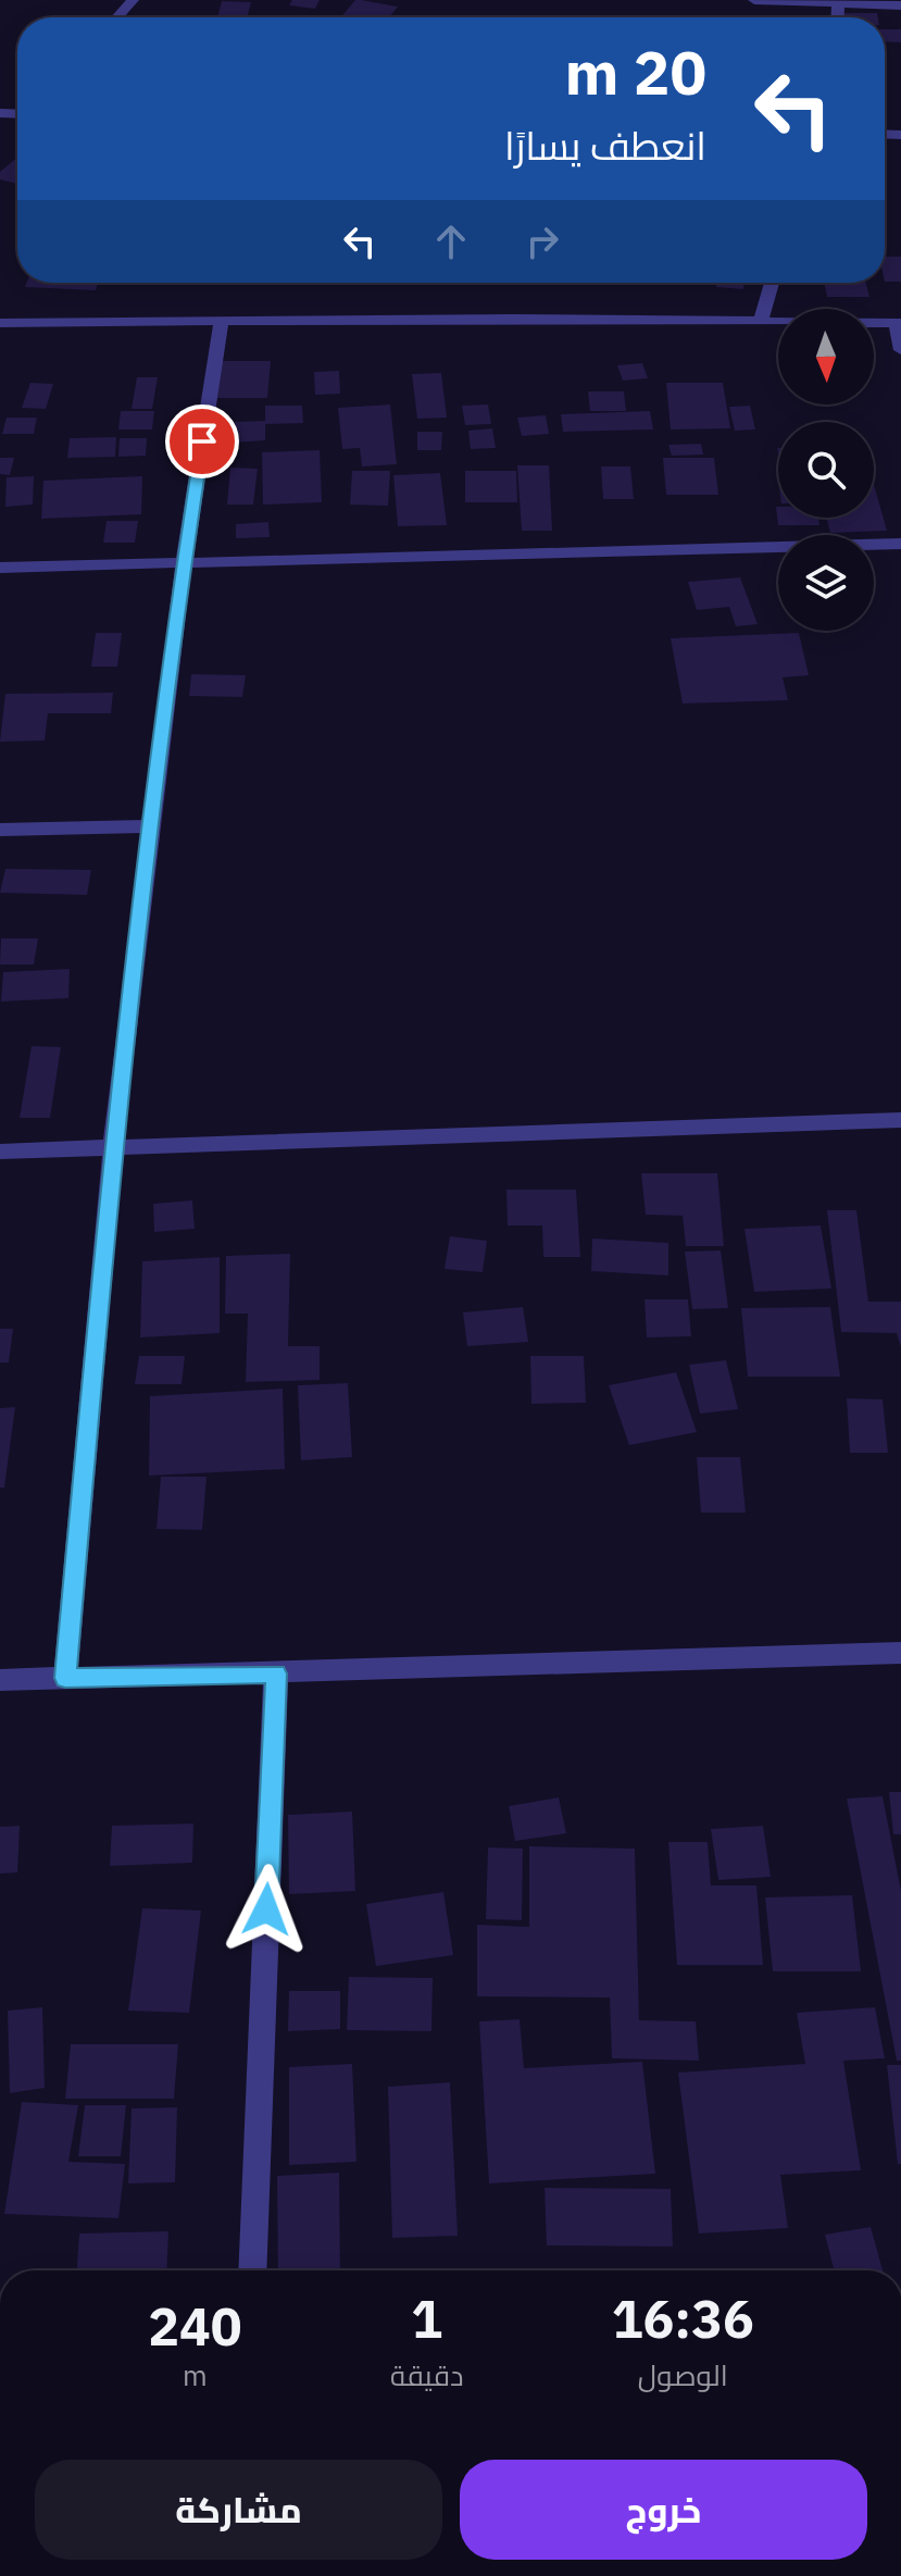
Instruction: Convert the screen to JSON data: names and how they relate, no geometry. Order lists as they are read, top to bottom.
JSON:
{
  "north": "bottom",
  "page": {
    "turn": ["20 m", "انعطف يسارًا"],
    "eta": [
      "16:36",
      "الوصول",
      "1",
      "دقيقة",
      "240",
      "m"
    ],
    "buttons": ["خروج", "مشاركة"]
  }
}
